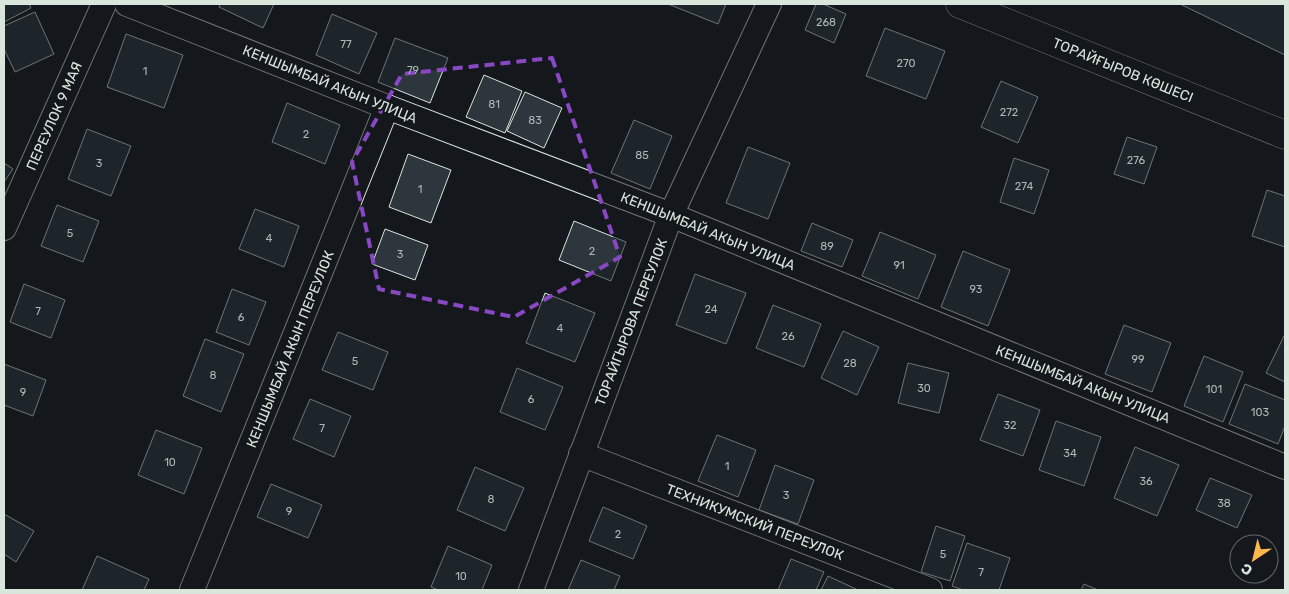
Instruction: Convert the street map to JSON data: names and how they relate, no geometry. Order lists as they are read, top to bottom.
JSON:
{
  "streets": {
    "street": [
      "ТОРАЙҒЫРОВ КӨШЕСІ",
      "КЕНШЫМБАЙ АКЫН УЛИЦА",
      "ПЕРЕУЛОК 9 МАЯ",
      "ТОРАЙГЫРОВА ПЕРЕУЛОК",
      "КЕНШЫМБАЙ АКЫН ПЕРЕУЛОК",
      "ТЕХНИКУМСКИЙ ПЕРЕУЛОК"
    ]
  },
  "crossings": [
    ["КЕНШЫМБАЙ АКЫН УЛИЦА", "ТОРАЙГЫРОВА ПЕРЕУЛОК"],
    ["КЕНШЫМБАЙ АКЫН УЛИЦА", "КЕНШЫМБАЙ АКЫН ПЕРЕУЛОК"],
    ["ТОРАЙГЫРОВА ПЕРЕУЛОК", "ТЕХНИКУМСКИЙ ПЕРЕУЛОК"]
  ],
  "house_numbers": [
    "268",
    "77",
    "270",
    "79",
    "1",
    "81",
    "272",
    "83",
    "2",
    "85",
    "276",
    "3",
    "274",
    "1",
    "5",
    "4",
    "89",
    "2",
    "3",
    "91",
    "93",
    "24",
    "7",
    "6",
    "4",
    "26",
    "99",
    "5",
    "28",
    "8",
    "30",
    "101",
    "9",
    "6",
    "103",
    "32",
    "7",
    "34",
    "10",
    "1",
    "36",
    "3",
    "8",
    "38",
    "9",
    "2",
    "5",
    "7",
    "10"
  ],
  "north": "bottom left"
}
